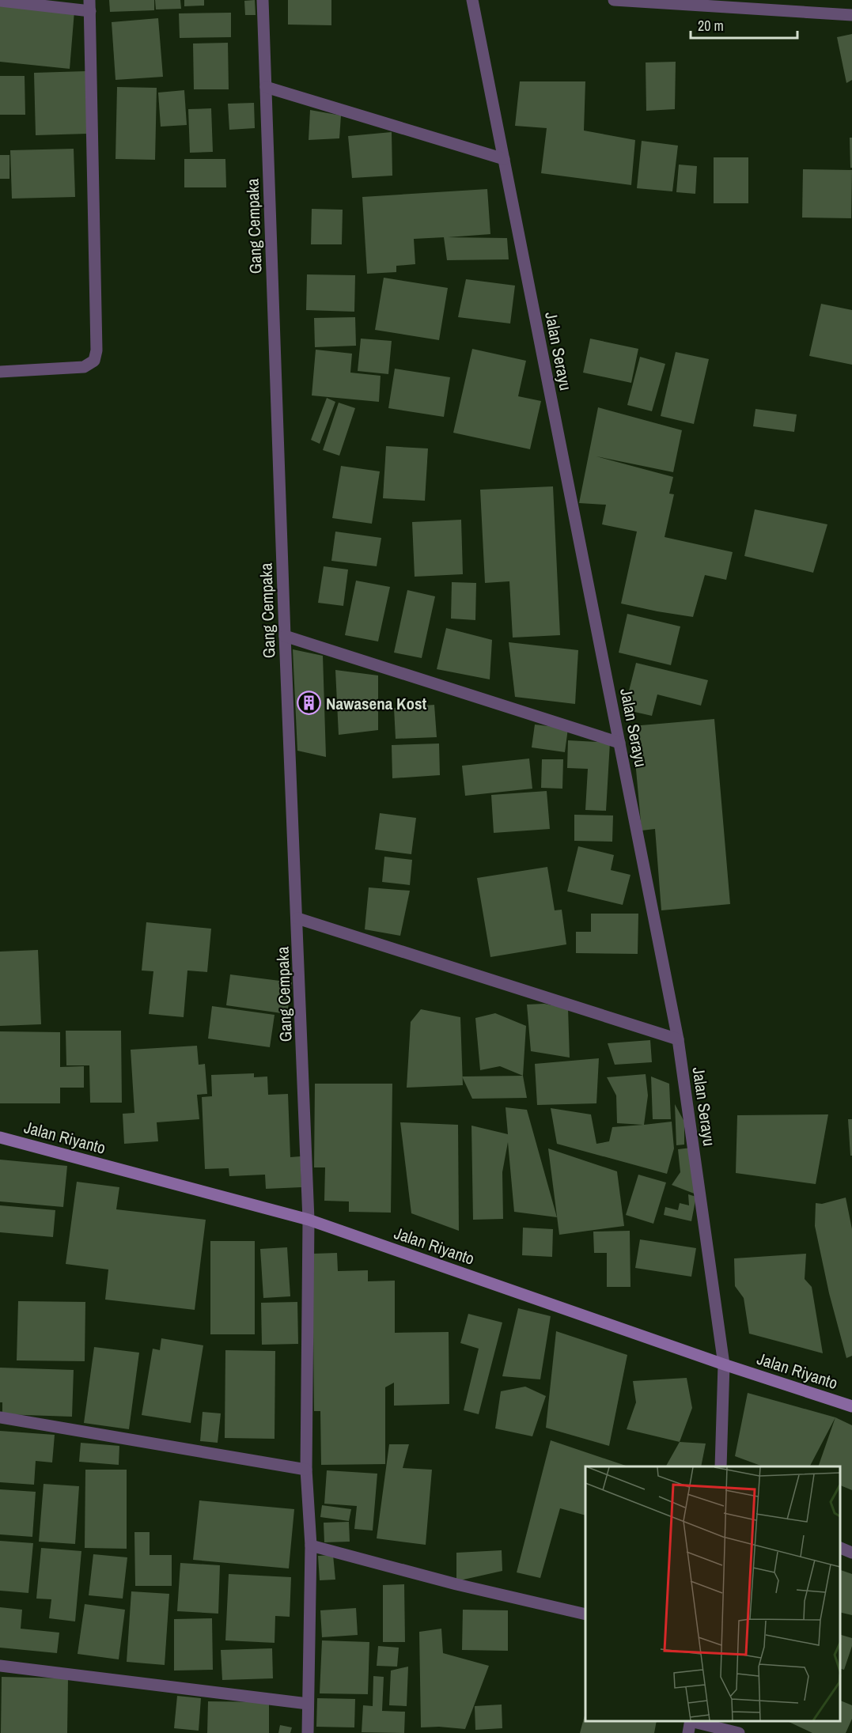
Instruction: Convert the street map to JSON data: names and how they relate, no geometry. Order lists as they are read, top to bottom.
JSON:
{
  "streets": {
    "street": ["Gang Cempaka", "Jalan Serayu", "Jalan Riyanto"]
  },
  "crossings": [
    ["Gang Cempaka", "Jalan Riyanto"],
    ["Jalan Serayu", "Jalan Riyanto"]
  ],
  "places": {
    "building": ["Nawasena Kost"]
  },
  "scale_bar": "20 m"
}
